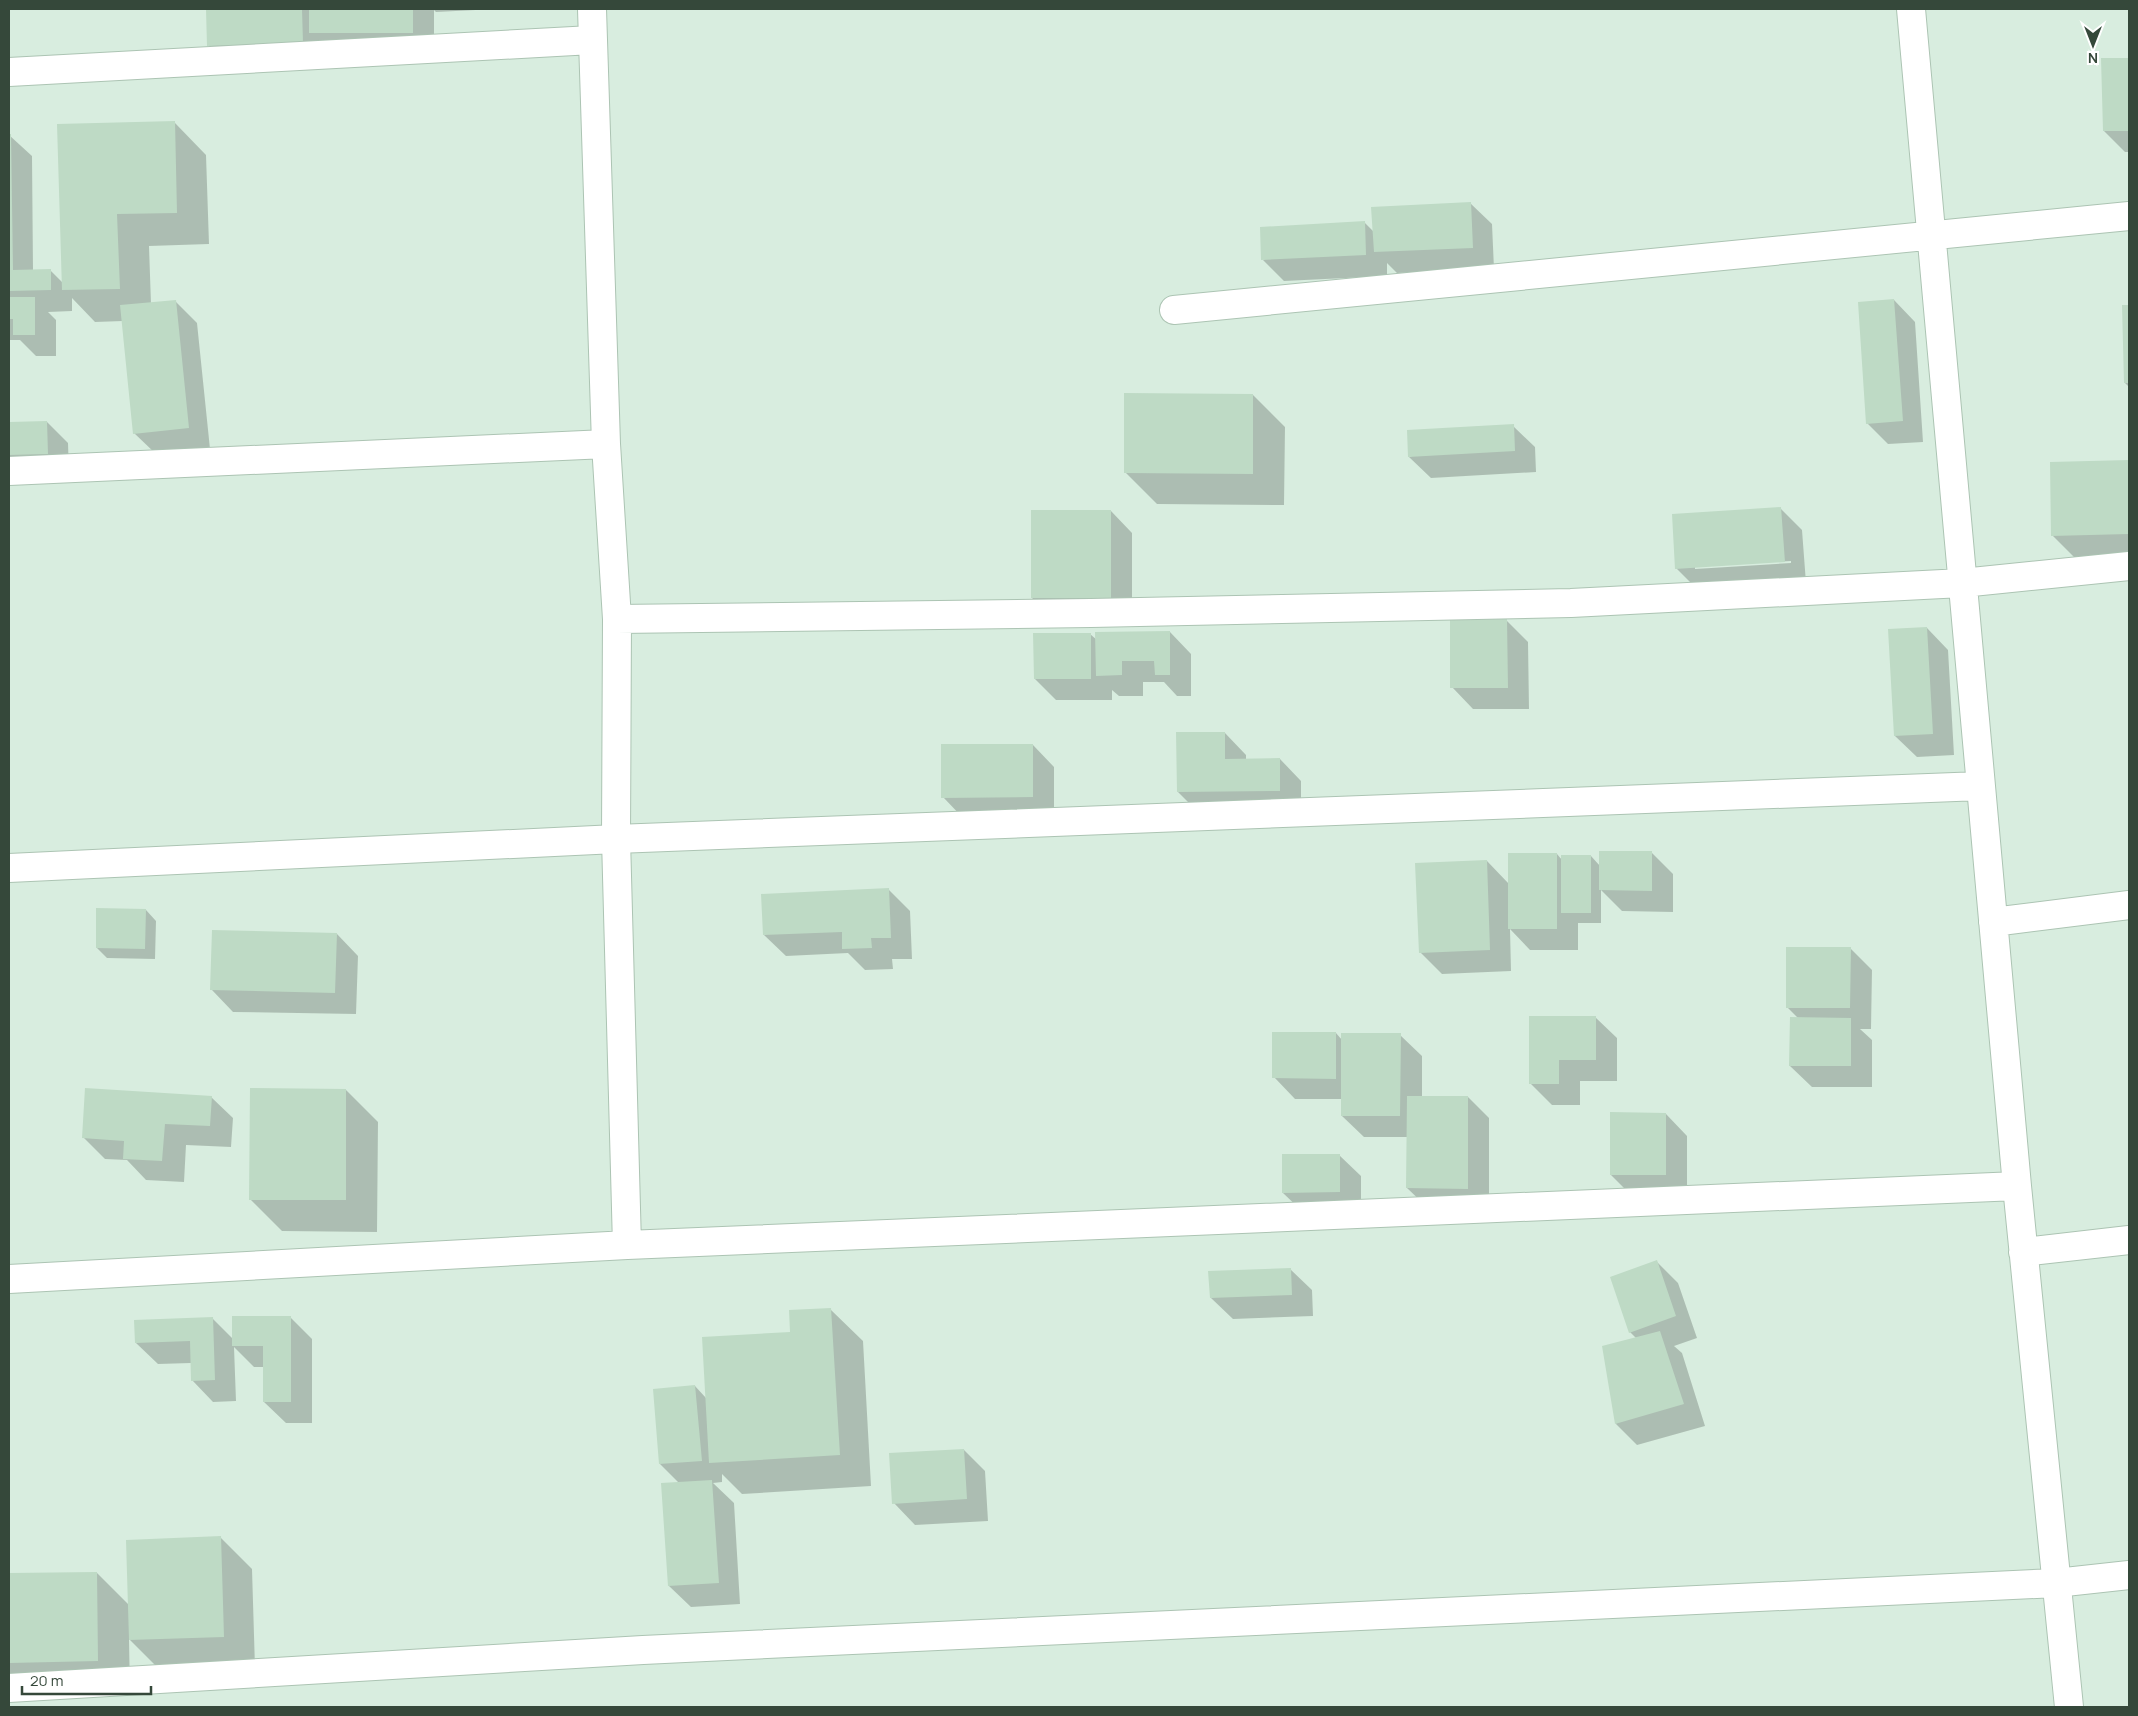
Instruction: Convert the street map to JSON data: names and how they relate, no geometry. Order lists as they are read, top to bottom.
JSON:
{
  "scale_bar": "20 m",
  "north": "bottom"
}
